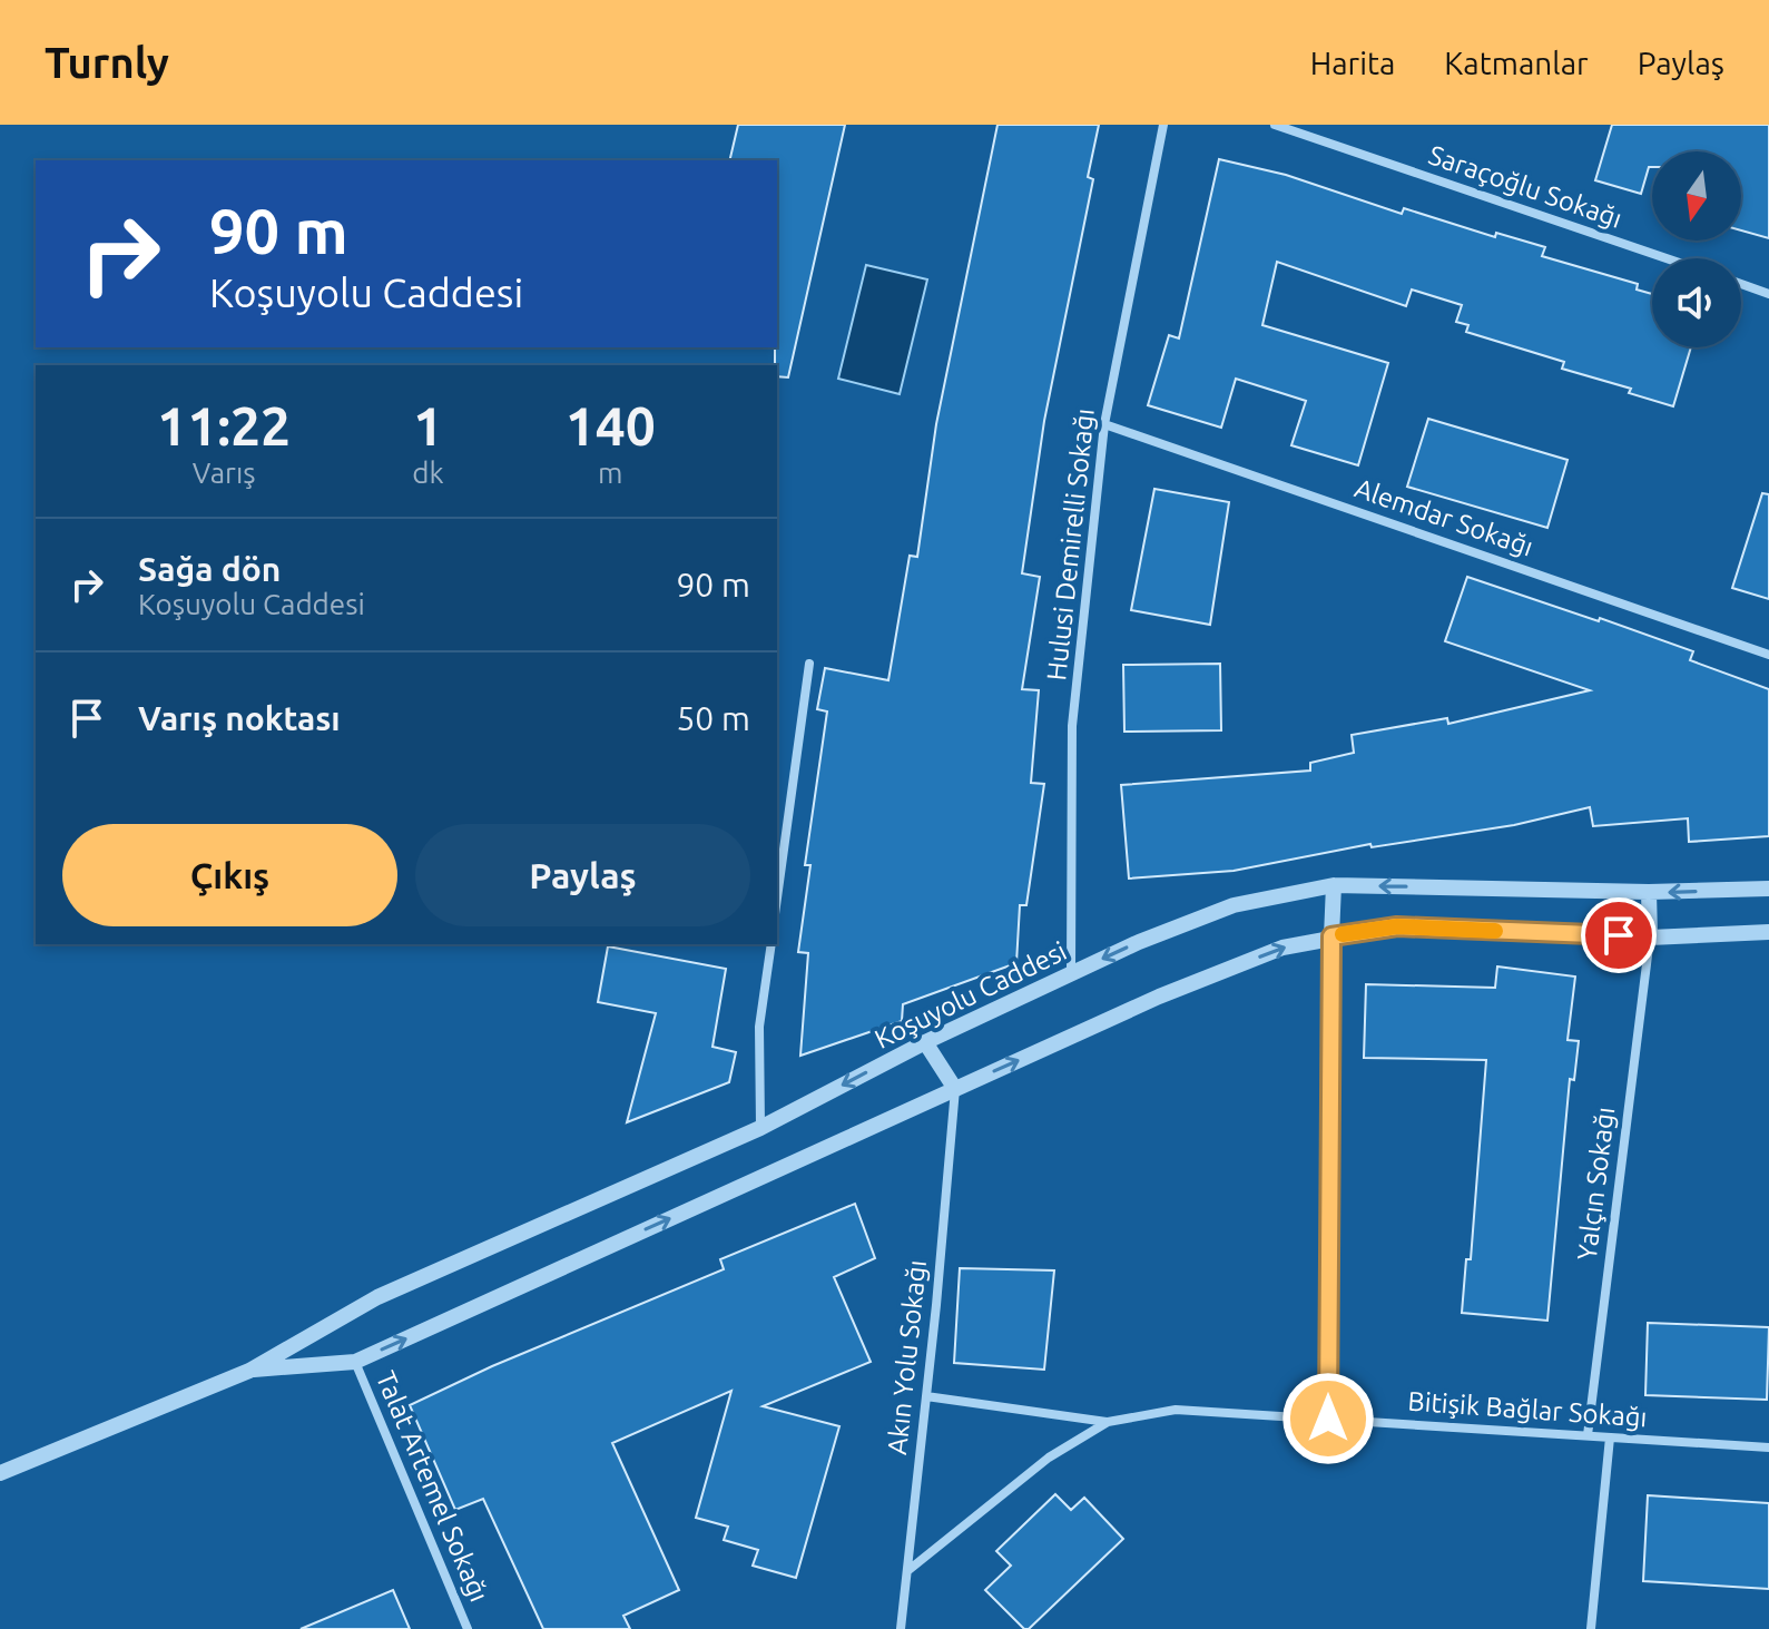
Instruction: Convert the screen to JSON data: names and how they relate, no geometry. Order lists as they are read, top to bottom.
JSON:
{
  "streets": {
    "street": [
      "Saraçoğlu Sokağı",
      "Alemdar Sokağı",
      "Hulusi Demirelli Sokağı",
      "Koşuyolu Caddesi",
      "Yalçın Sokağı",
      "Akın Yolu Sokağı",
      "Bitişik Bağlar Sokağı",
      "Talat Artemel Sokağı"
    ]
  },
  "crossings": [
    ["Alemdar Sokağı", "Hulusi Demirelli Sokağı"],
    ["Hulusi Demirelli Sokağı", "Koşuyolu Caddesi"],
    ["Koşuyolu Caddesi", "Yalçın Sokağı"],
    ["Koşuyolu Caddesi", "Akın Yolu Sokağı"],
    ["Koşuyolu Caddesi", "Talat Artemel Sokağı"],
    ["Yalçın Sokağı", "Bitişik Bağlar Sokağı"],
    ["Akın Yolu Sokağı", "Bitişik Bağlar Sokağı"]
  ],
  "north": "bottom",
  "page": {
    "header": "Turnly",
    "nav": ["Harita", "Katmanlar", "Paylaş"],
    "turn": ["90 m", "Koşuyolu Caddesi"],
    "eta": [
      "11:22",
      "Varış",
      "1",
      "dk",
      "140",
      "m"
    ],
    "list": [
      {
        "name": "Sağa dön",
        "note": "Koşuyolu Caddesi",
        "value": "90 m"
      },
      {
        "name": "Varış noktası",
        "value": "50 m"
      }
    ],
    "buttons": ["Çıkış", "Paylaş"]
  }
}
